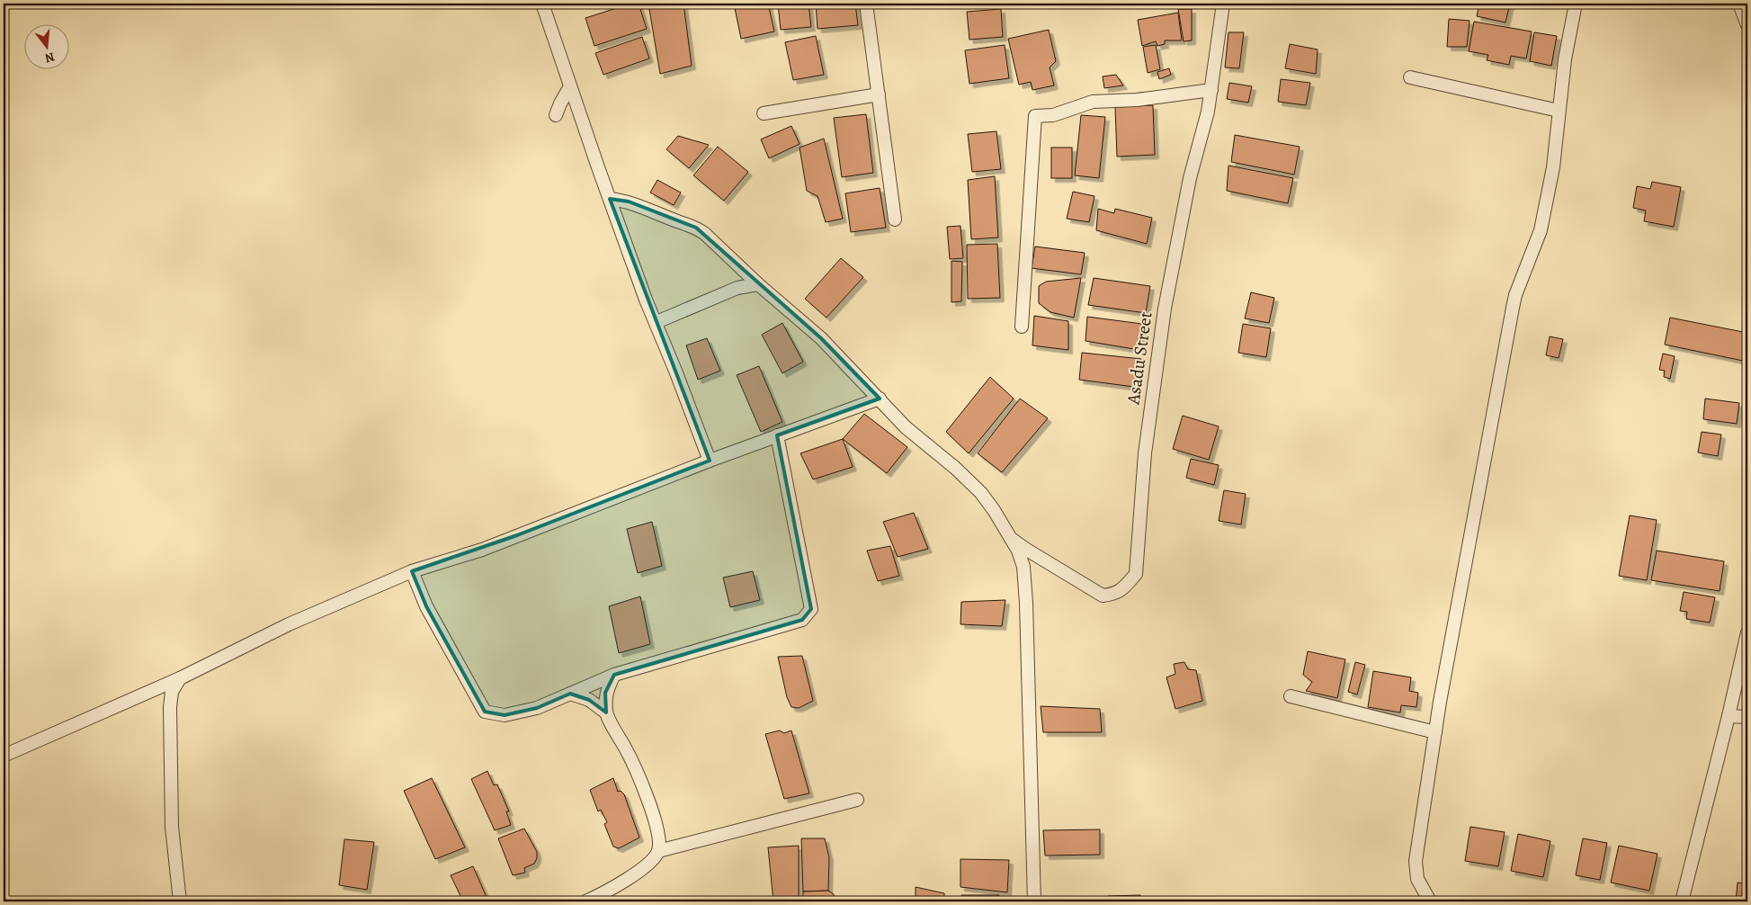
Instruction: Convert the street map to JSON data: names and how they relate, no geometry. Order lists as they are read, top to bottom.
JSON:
{
  "streets": {
    "street": ["Asadu Street"]
  },
  "north": "bottom"
}
